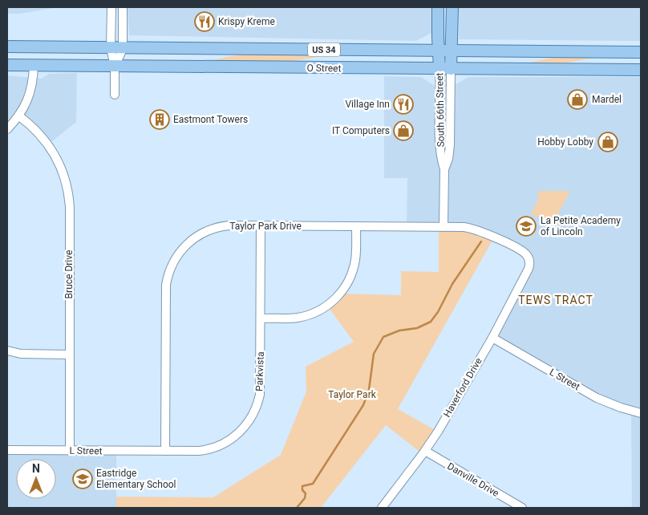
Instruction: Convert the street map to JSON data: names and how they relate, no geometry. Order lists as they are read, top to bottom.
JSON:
{
  "streets": {
    "main road": ["US 34", "O Street", "South 66th Street"],
    "street": [
      "Taylor Park Drive",
      "Bruce Drive",
      "Parkvista",
      "L Street",
      "Haverford Drive",
      "Danville Drive"
    ]
  },
  "crossings": [
    ["O Street", "South 66th Street"],
    ["South 66th Street", "Taylor Park Drive"],
    ["Taylor Park Drive", "Parkvista"],
    ["Taylor Park Drive", "L Street"],
    ["Taylor Park Drive", "Haverford Drive"],
    ["Bruce Drive", "L Street"],
    ["Parkvista", "L Street"],
    ["L Street", "Haverford Drive"],
    ["Haverford Drive", "Danville Drive"]
  ],
  "districts": ["TEWS TRACT"],
  "parks": ["Taylor Park"],
  "places": {
    "restaurant": ["Krispy Kreme", "Village Inn"],
    "shop": ["Mardel", "IT Computers", "Hobby Lobby"],
    "building": ["Eastmont Towers"],
    "school or university": ["La Petite Academy of Lincoln", "Eastridge Elementary School"]
  },
  "north": "top"
}
